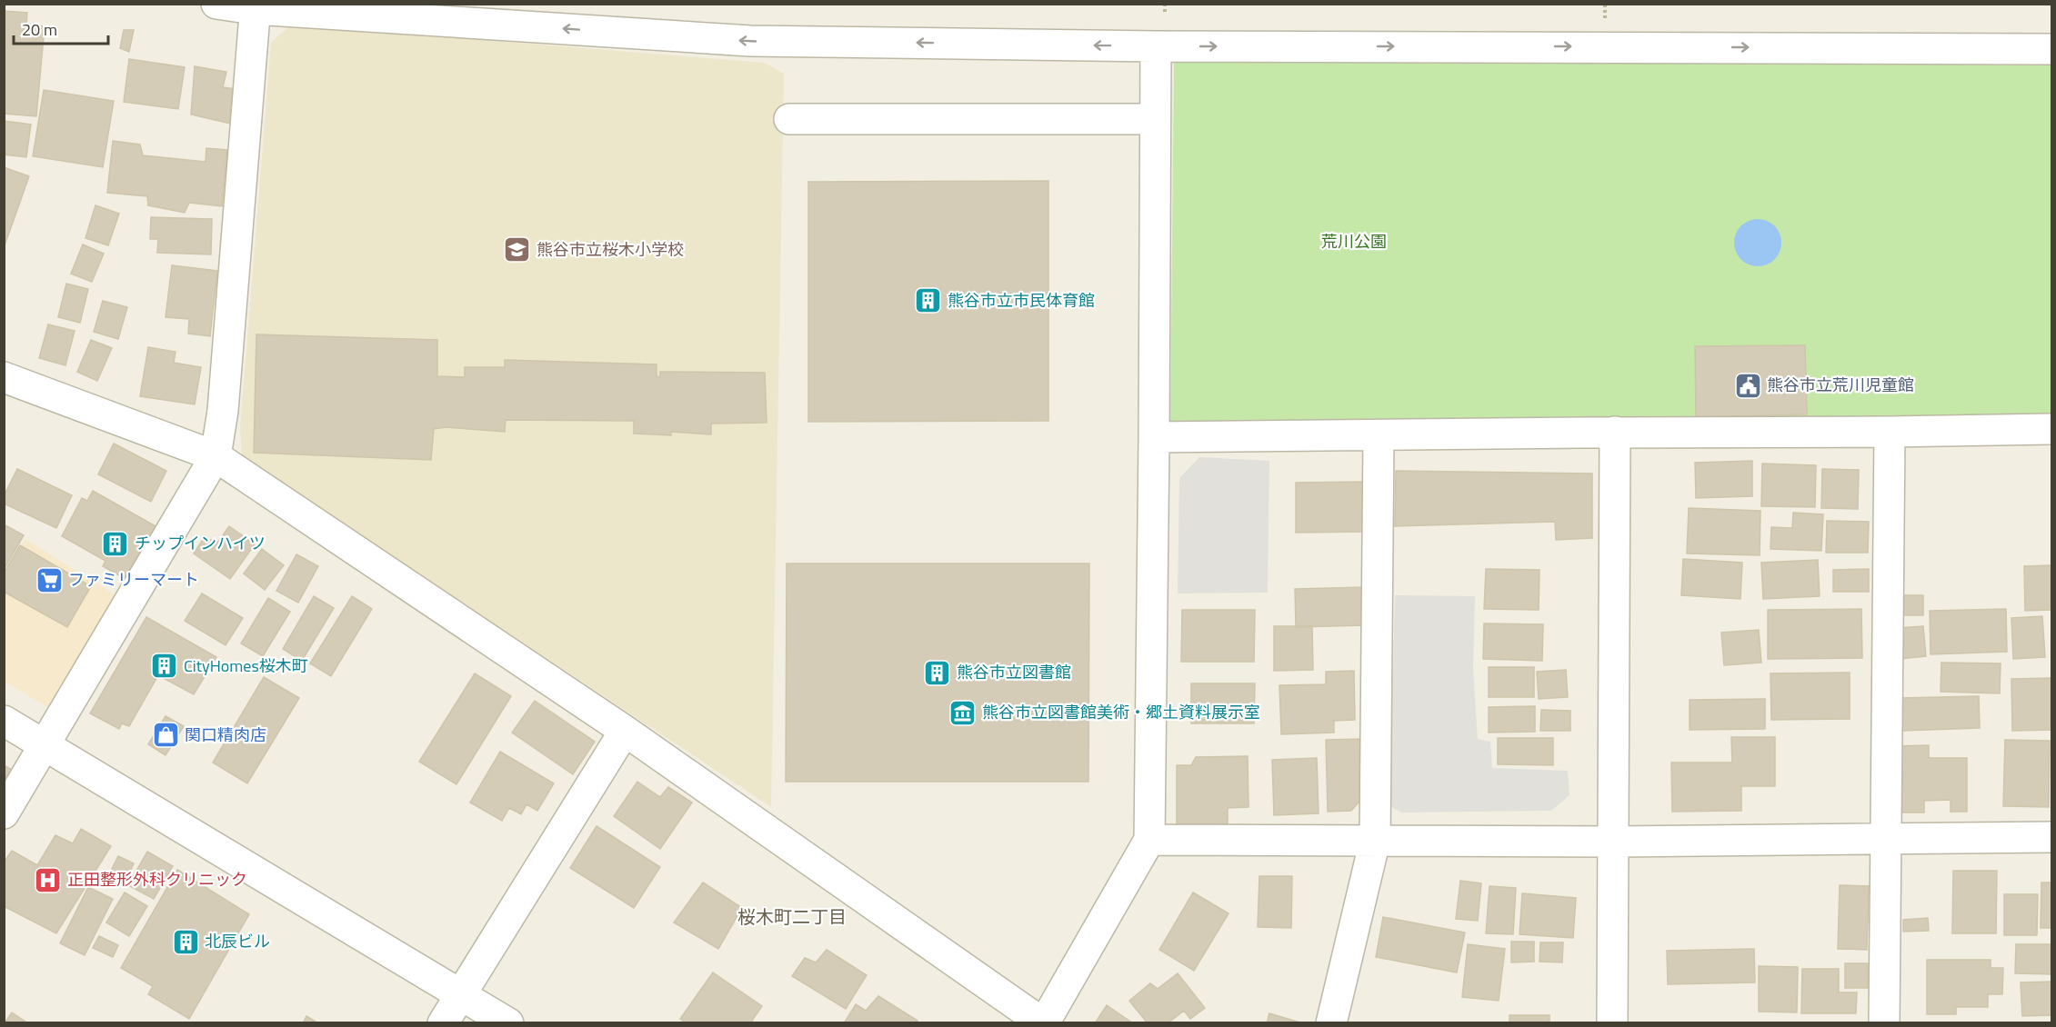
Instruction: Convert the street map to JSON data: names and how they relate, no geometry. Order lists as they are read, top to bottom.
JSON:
{
  "districts": ["桜木町二丁目"],
  "parks": ["荒川公園"],
  "places": {
    "school or university": ["熊谷市立桜木小学校"],
    "building": [
      "熊谷市立市民体育館",
      "チップインハイツ",
      "CityHomes桜木町",
      "熊谷市立図書館",
      "北辰ビル"
    ],
    "public building": ["熊谷市立荒川児童館"],
    "supermarket": ["ファミリーマート"],
    "museum": ["熊谷市立図書館美術・郷土資料展示室"],
    "shop": ["関口精肉店"],
    "hospital": ["正田整形外科クリニック"]
  },
  "scale_bar": "20 m"
}
